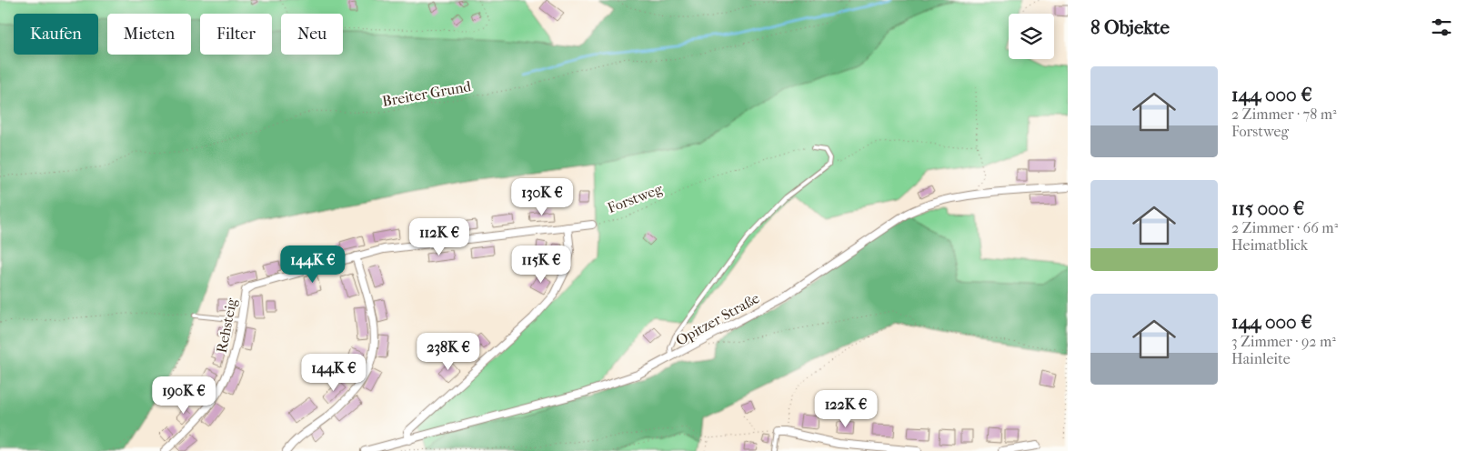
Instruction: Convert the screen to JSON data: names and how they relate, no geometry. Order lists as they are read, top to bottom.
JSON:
{
  "streets": {
    "street": ["Forstweg", "Opitzer Straße", "Rehsteig"],
    "path": ["Breiter Grund"]
  },
  "crossings": [
    ["Forstweg", "Rehsteig"]
  ],
  "page": {
    "heading": "8 Objekte",
    "chip": [
      "Kaufen",
      "Mieten",
      "Filter",
      "Neu"
    ],
    "list": [
      {
        "name": "144 000 €",
        "note": "2 Zimmer · 78 m² · Forstweg"
      },
      {
        "name": "115 000 €",
        "note": "2 Zimmer · 66 m² · Heimatblick"
      },
      {
        "name": "144 000 €",
        "note": "3 Zimmer · 92 m² · Hainleite"
      }
    ],
    "price": [
      "130K €",
      "112K €",
      "144K €",
      "115K €",
      "238K €",
      "144K €",
      "190K €",
      "122K €"
    ]
  }
}
